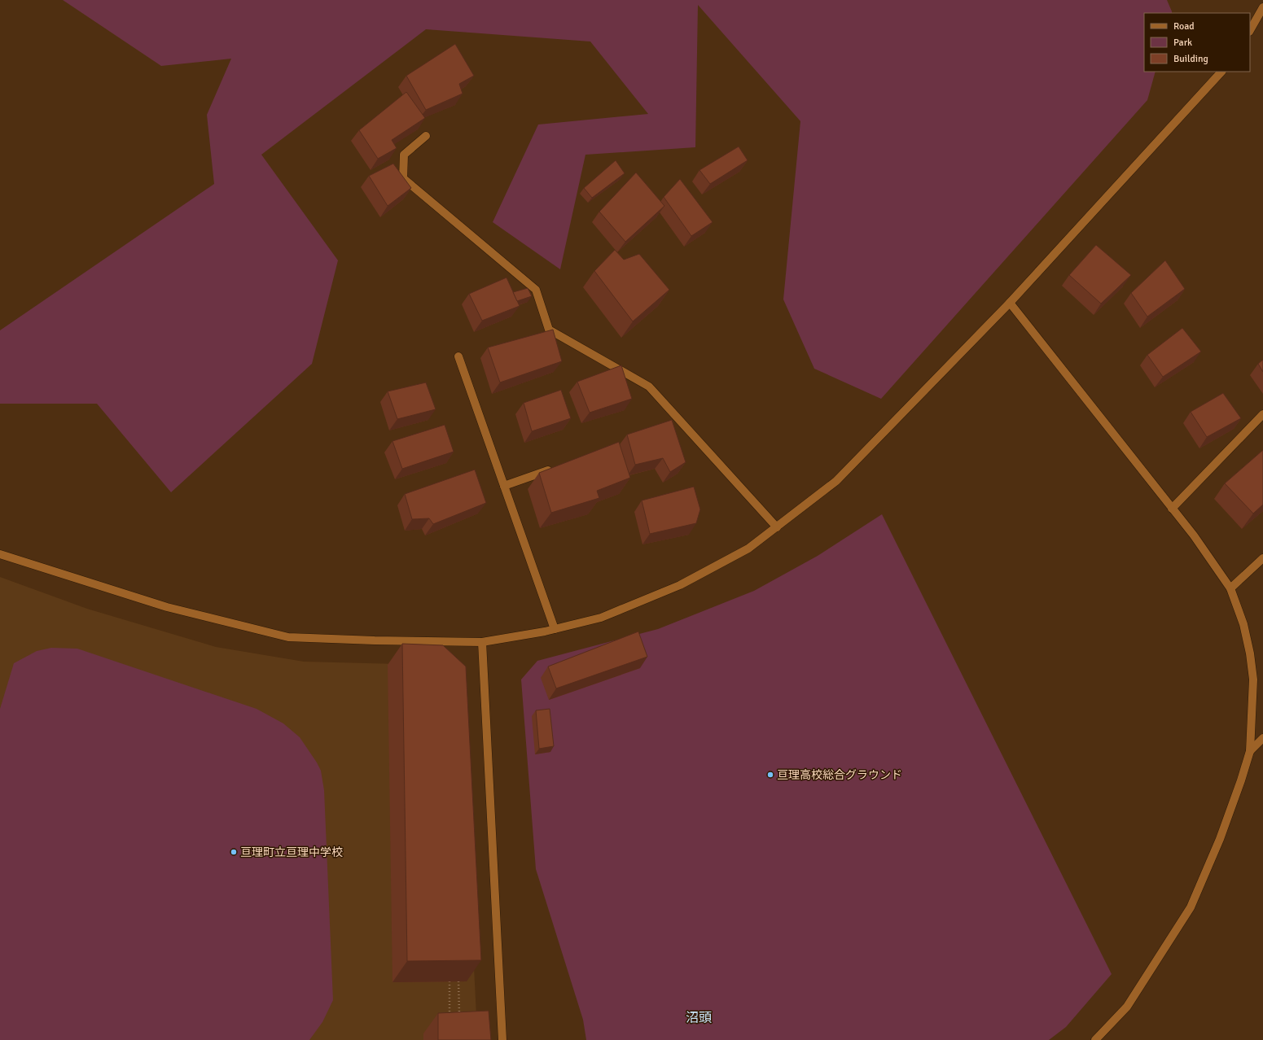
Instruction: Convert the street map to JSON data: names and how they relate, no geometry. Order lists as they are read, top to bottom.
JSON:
{
  "districts": ["沼頭"],
  "places": ["亘理高校総合グラウンド", "亘理町立亘理中学校"],
  "legend": ["Road", "Park", "Building"]
}
